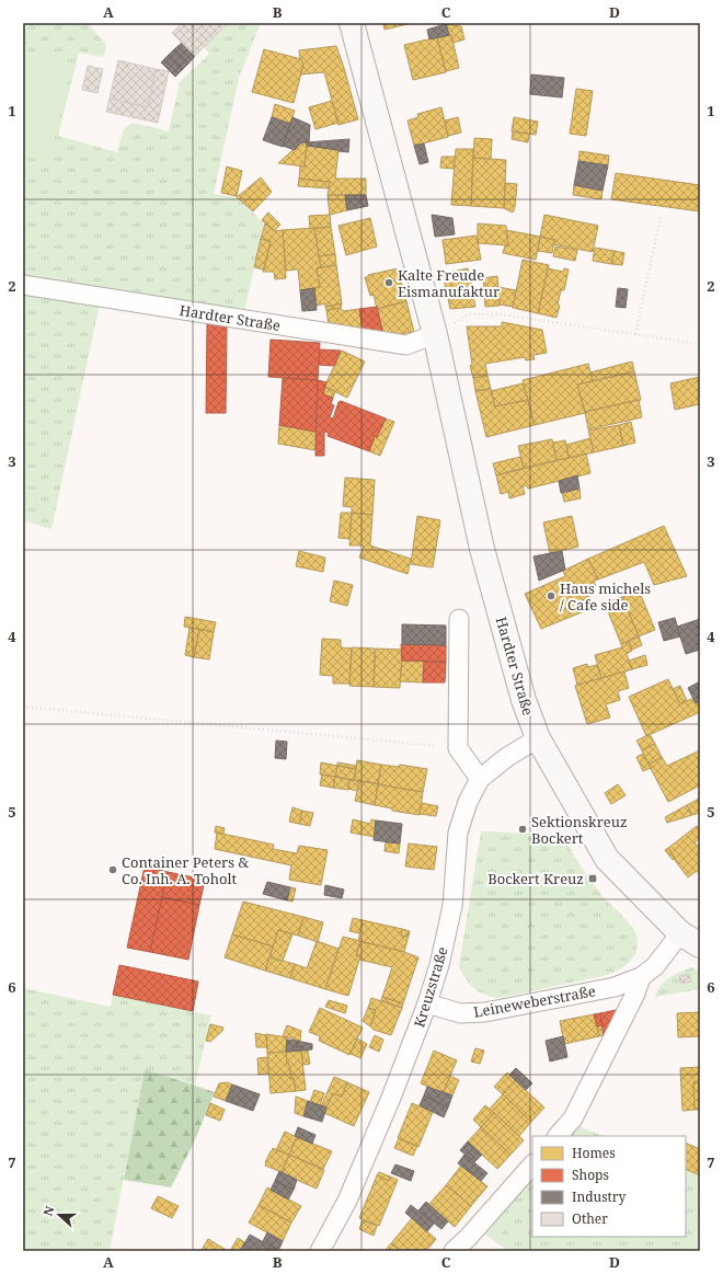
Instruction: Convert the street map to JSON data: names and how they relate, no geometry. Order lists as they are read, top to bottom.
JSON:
{
  "streets": {
    "main road": ["Hardter Straße"],
    "street": ["Kreuzstraße", "Leineweberstraße"]
  },
  "crossings": [
    ["Hardter Straße", "Kreuzstraße"],
    ["Hardter Straße", "Leineweberstraße"],
    ["Kreuzstraße", "Leineweberstraße"]
  ],
  "places": {
    "other": [
      "Kalte Freude Eismanufaktur",
      "Haus michels / Cafe side",
      "Sektionskreuz Bockert",
      "Container Peters & Co. Inh. A. Toholt"
    ],
    "transit": ["Bockert Kreuz"]
  },
  "legend": [
    "Homes",
    "Shops",
    "Industry",
    "Other"
  ],
  "north": "left",
  "grid": {
    "columns": [
      "A",
      "B",
      "C",
      "D"
    ],
    "rows": [
      "1",
      "2",
      "3",
      "4",
      "5",
      "6",
      "7"
    ]
  }
}
